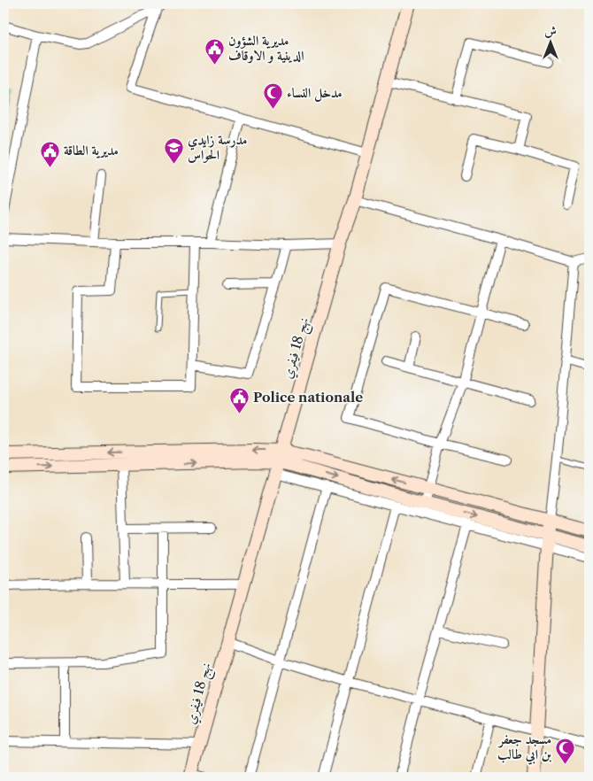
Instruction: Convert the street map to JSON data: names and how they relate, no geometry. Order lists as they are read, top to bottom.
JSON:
{
  "streets": {
    "main road": ["نهج 18 فيفري"]
  },
  "places": {
    "public building": ["مديرية الشؤون الدينية و الاوقاف", "مديرية الطاقة", "Police nationale"],
    "mosque": ["مدخل النساء", "مسجد جعفر بن ابي طالب"],
    "school or university": ["مدرسة زايدي الحواس"]
  },
  "north": "top"
}
